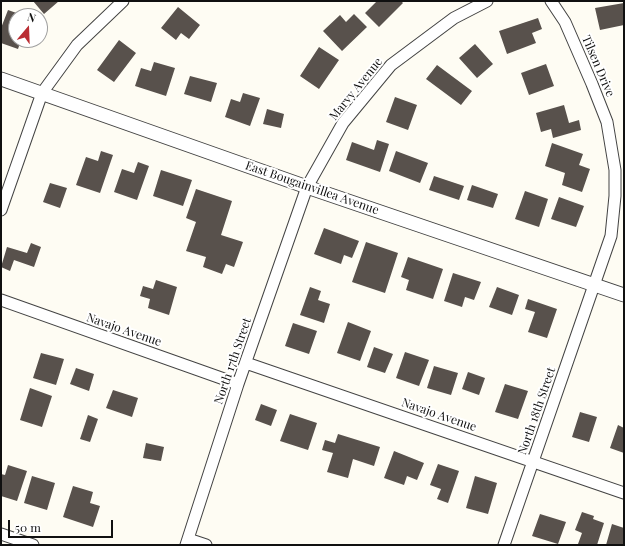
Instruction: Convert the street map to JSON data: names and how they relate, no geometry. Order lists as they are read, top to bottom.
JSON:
{
  "streets": {
    "street": [
      "Tilsen Drive",
      "Marvy Avenue",
      "East Bougainvillea Avenue",
      "Navajo Avenue",
      "North 17th Street",
      "North 18th Street"
    ]
  },
  "crossings": [
    ["Tilsen Drive", "East Bougainvillea Avenue"],
    ["Tilsen Drive", "North 18th Street"],
    ["Marvy Avenue", "East Bougainvillea Avenue"],
    ["Marvy Avenue", "North 17th Street"],
    ["East Bougainvillea Avenue", "North 17th Street"],
    ["East Bougainvillea Avenue", "North 18th Street"],
    ["Navajo Avenue", "North 17th Street"],
    ["Navajo Avenue", "North 18th Street"]
  ],
  "scale_bar": "50 m",
  "north": "top"
}
